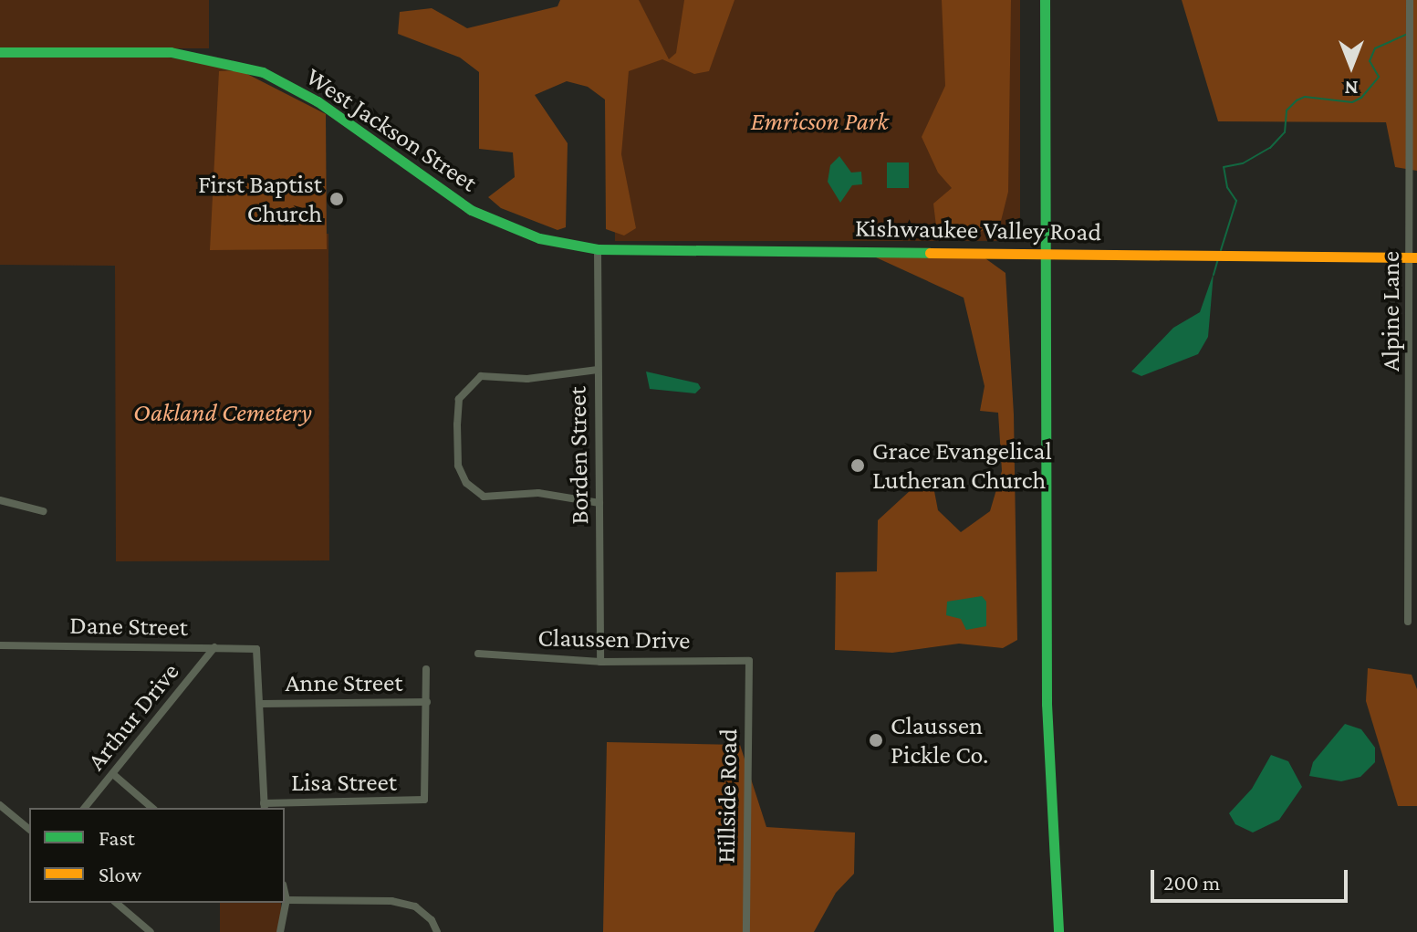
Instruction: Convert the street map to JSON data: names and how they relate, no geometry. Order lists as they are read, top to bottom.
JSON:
{
  "streets": {
    "street": [
      "West Jackson Street",
      "Kishwaukee Valley Road",
      "Alpine Lane",
      "Borden Street",
      "Dane Street",
      "Claussen Drive",
      "Anne Street",
      "Arthur Drive",
      "Lisa Street",
      "Hillside Road"
    ]
  },
  "crossings": [
    ["West Jackson Street", "Kishwaukee Valley Road"],
    ["Kishwaukee Valley Road", "Alpine Lane"],
    ["Kishwaukee Valley Road", "Borden Street"],
    ["Borden Street", "Claussen Drive"],
    ["Dane Street", "Anne Street"],
    ["Dane Street", "Arthur Drive"],
    ["Claussen Drive", "Hillside Road"],
    ["Anne Street", "Lisa Street"]
  ],
  "parks": ["Emricson Park", "Oakland Cemetery"],
  "places": ["First Baptist Church", "Grace Evangelical Lutheran Church", "Claussen Pickle Co."],
  "legend": ["Fast", "Slow"],
  "scale_bar": "200 m",
  "north": "bottom"
}
